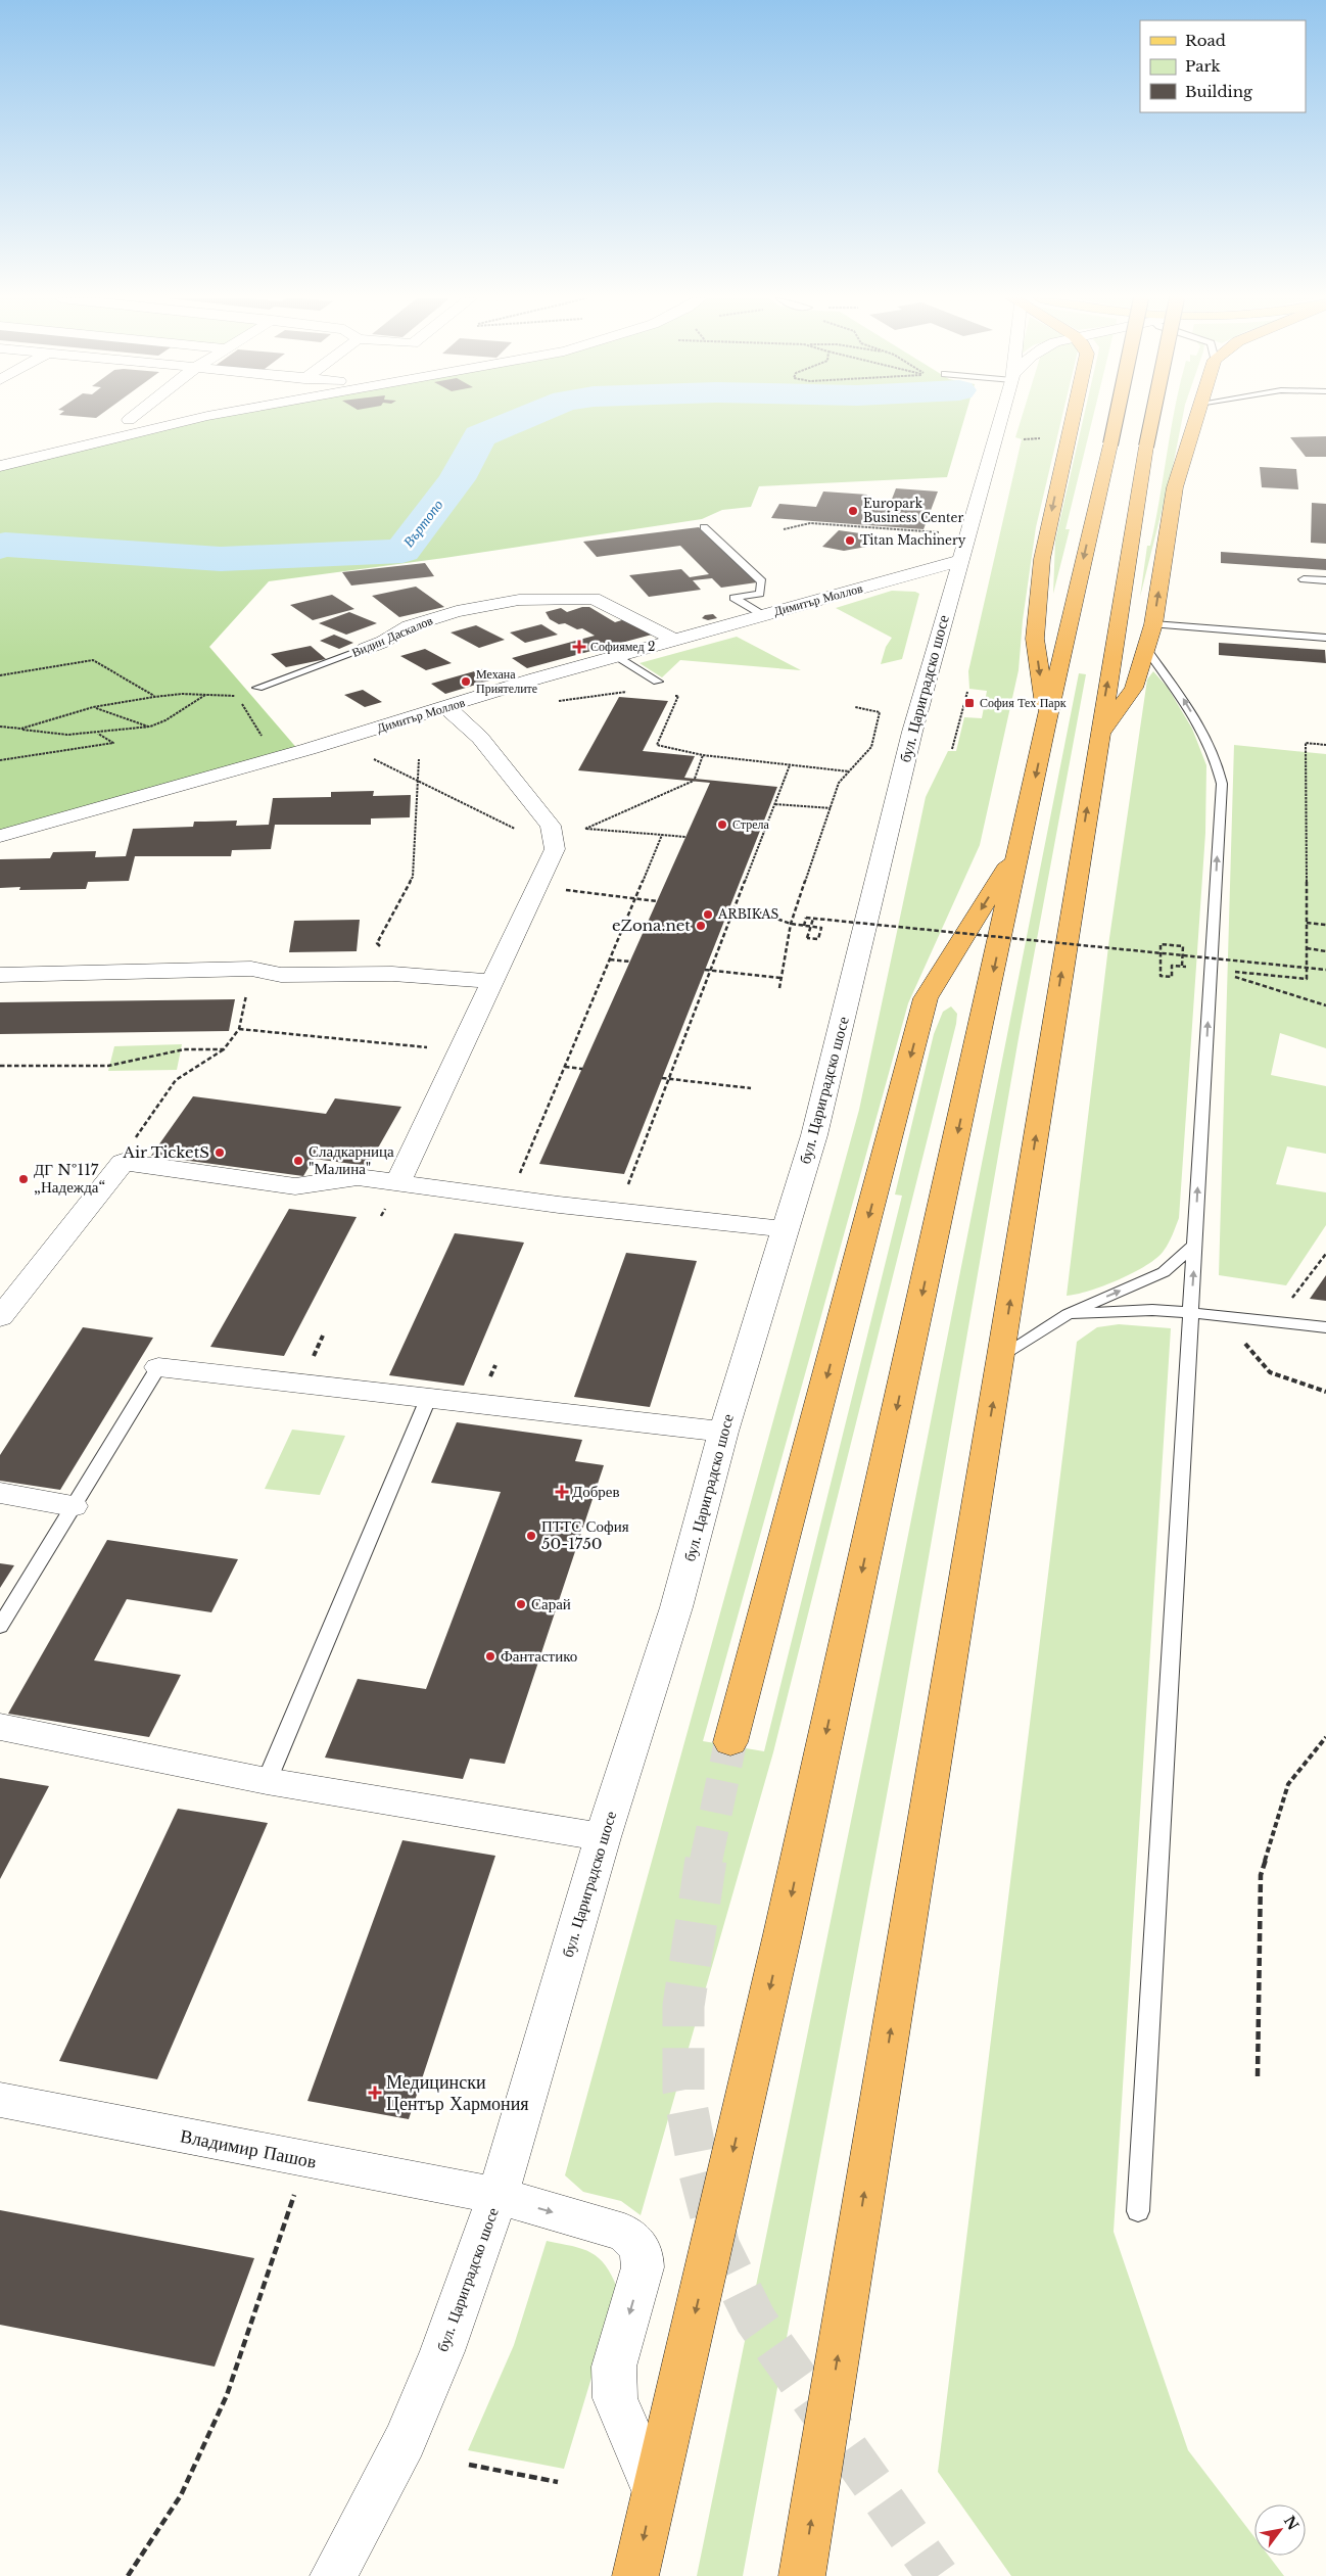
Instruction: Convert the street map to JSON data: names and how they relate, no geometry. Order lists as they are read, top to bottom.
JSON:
{
  "streets": {
    "street": [
      "Димитър Моллов",
      "Видин Даскалов",
      "бул. Цариградско шосе",
      "Владимир Пашов"
    ]
  },
  "crossings": [
    ["Димитър Моллов", "Видин Даскалов"],
    ["Димитър Моллов", "бул. Цариградско шосе"],
    ["бул. Цариградско шосе", "Владимир Пашов"]
  ],
  "one_way": ["Владимир Пашов"],
  "water": ["Въртопо"],
  "places": {
    "other": [
      "Europark Business Center",
      "Titan Machinery",
      "Механа Приятелите",
      "Стрела",
      "ARBIKAS",
      "eZona.net",
      "Air TicketS",
      "Сладкарница \"Малина\"",
      "ДГ №117 „Надежда“",
      "ПТТС София 50-1750",
      "Сарай",
      "Фантастико"
    ],
    "health": ["Софиямед 2", "Добрев", "Медицински Център Хармония"],
    "transit": ["София Тех Парк"]
  },
  "legend": ["Road", "Park", "Building"],
  "north": "top right"
}
